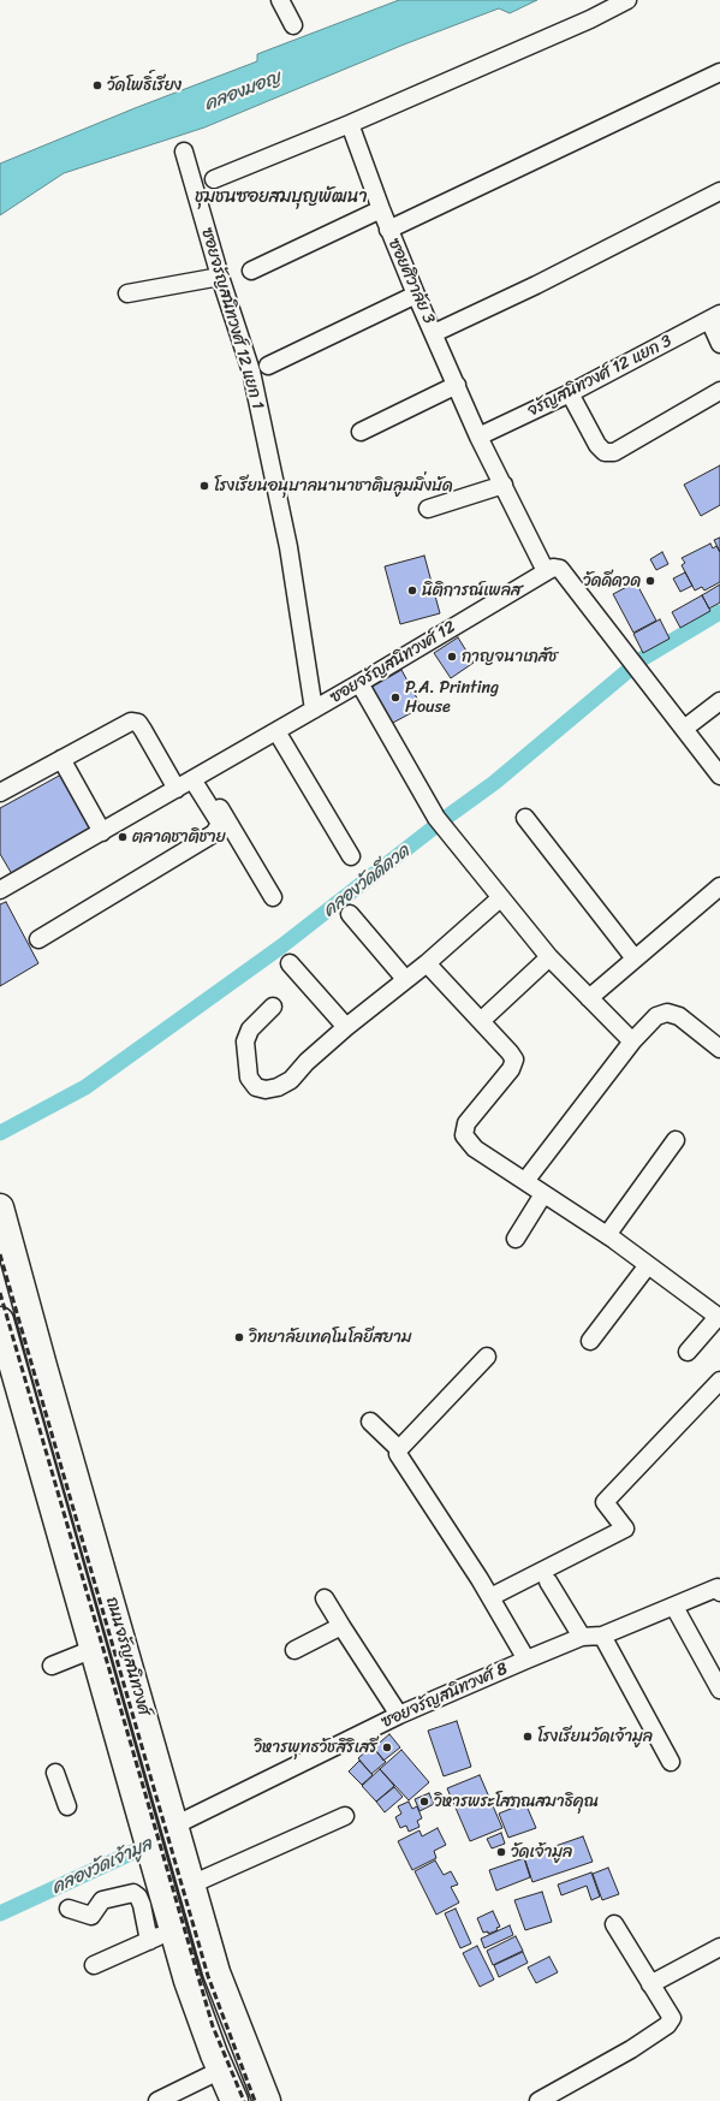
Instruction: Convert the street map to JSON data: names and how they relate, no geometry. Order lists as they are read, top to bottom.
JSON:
{
  "streets": {
    "main road": ["ถนนจรัญสนิทวงศ์"],
    "street": [
      "ซอยศิวาลัย 3",
      "ซอยจรัญสนิทวงศ์ 12 แยก 1",
      "จรัญสนิทวงศ์ 12 แยก 3",
      "ซอยจรัญสนิทวงศ์ 12",
      "ซอยจรัญสนิทวงศ์ 8"
    ]
  },
  "crossings": [
    ["ซอยศิวาลัย 3", "จรัญสนิทวงศ์ 12 แยก 3"],
    ["ซอยศิวาลัย 3", "ซอยจรัญสนิทวงศ์ 12"],
    ["ซอยจรัญสนิทวงศ์ 12 แยก 1", "ซอยจรัญสนิทวงศ์ 12"],
    ["ถนนจรัญสนิทวงศ์", "ซอยจรัญสนิทวงศ์ 8"]
  ],
  "districts": ["ชุมชนซอยสมบุญพัฒนา"],
  "water": ["คลองมอญ", "คลองวัดดีดวด", "คลองวัดเจ้ามูล"],
  "places": [
    "วัดโพธิ์เรียง",
    "โรงเรียนอนุบาลนานาชาติบลูมมิ่งบัด",
    "วัดดีดวด",
    "นิติการณ์เพลส",
    "กาญจนาเภสัช",
    "P.A. Printing House",
    "ตลาดชาติชาย",
    "วิทยาลัยเทคโนโลยีสยาม",
    "โรงเรียนวัดเจ้ามูล",
    "วิหารพุทธวัชสิริเสรี",
    "วิหารพระโสภณสมาธิคุณ",
    "วัดเจ้ามูล"
  ]
}
